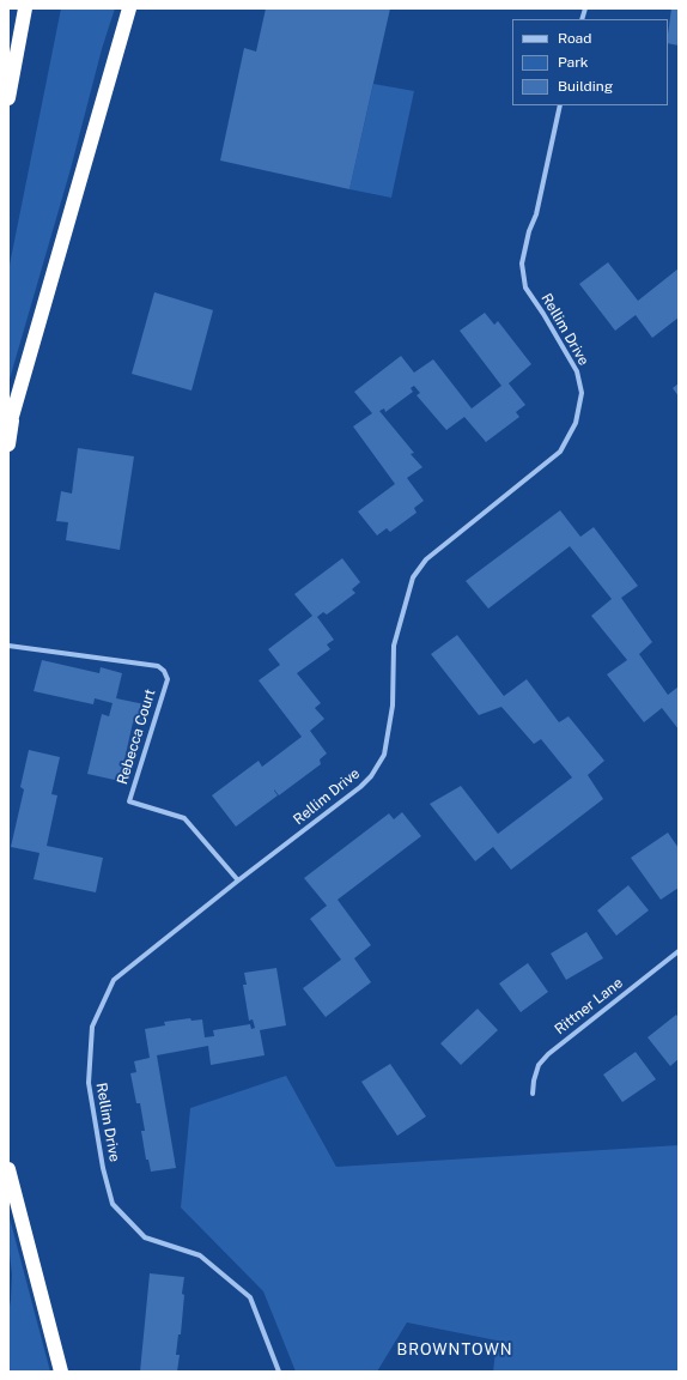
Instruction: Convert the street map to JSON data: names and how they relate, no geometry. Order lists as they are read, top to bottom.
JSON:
{
  "streets": {
    "street": ["Rellim Drive", "Rebecca Court", "Rittner Lane"]
  },
  "crossings": [
    ["Rellim Drive", "Rebecca Court"]
  ],
  "districts": ["BROWNTOWN"],
  "legend": ["Road", "Park", "Building"]
}
